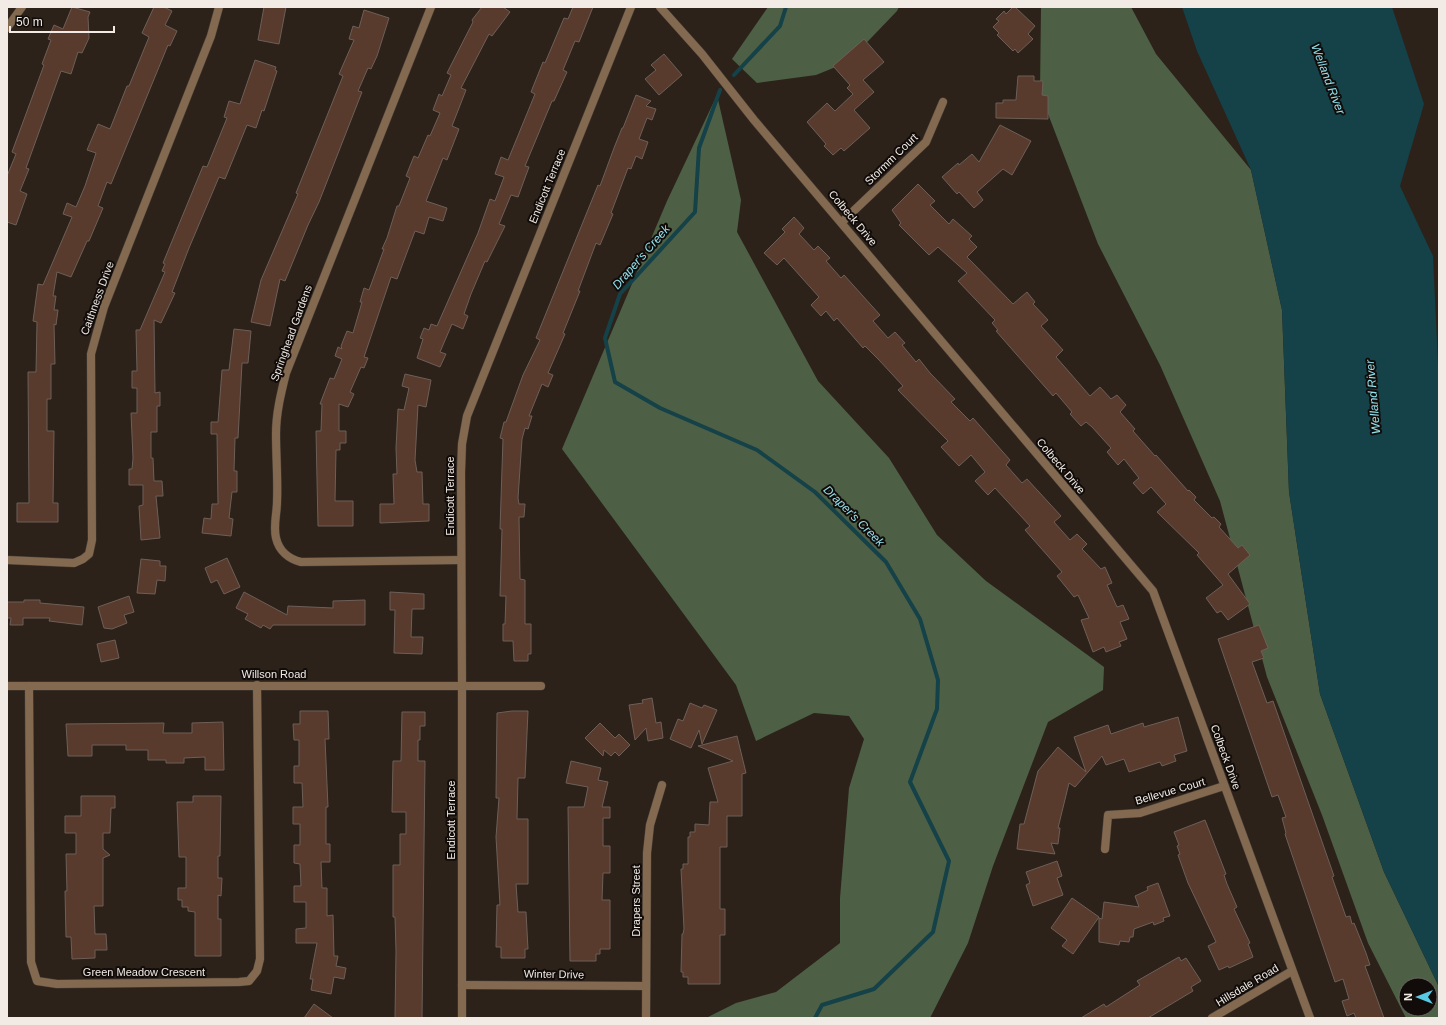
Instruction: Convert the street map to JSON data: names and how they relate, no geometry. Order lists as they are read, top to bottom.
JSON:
{
  "streets": {
    "street": [
      "Stormm Court",
      "Endicott Terrace",
      "Colbeck Drive",
      "Caithness Drive",
      "Springhead Gardens",
      "Willson Road",
      "Bellevue Court",
      "Drapers Street",
      "Green Meadow Crescent",
      "Winter Drive",
      "Hillsdale Road"
    ]
  },
  "crossings": [
    ["Stormm Court", "Colbeck Drive"],
    ["Endicott Terrace", "Springhead Gardens"],
    ["Endicott Terrace", "Willson Road"],
    ["Endicott Terrace", "Winter Drive"],
    ["Colbeck Drive", "Bellevue Court"],
    ["Colbeck Drive", "Hillsdale Road"],
    ["Willson Road", "Green Meadow Crescent"],
    ["Drapers Street", "Winter Drive"]
  ],
  "water": ["Welland River", "Draper's Creek"],
  "scale_bar": "50 m",
  "north": "left"
}
